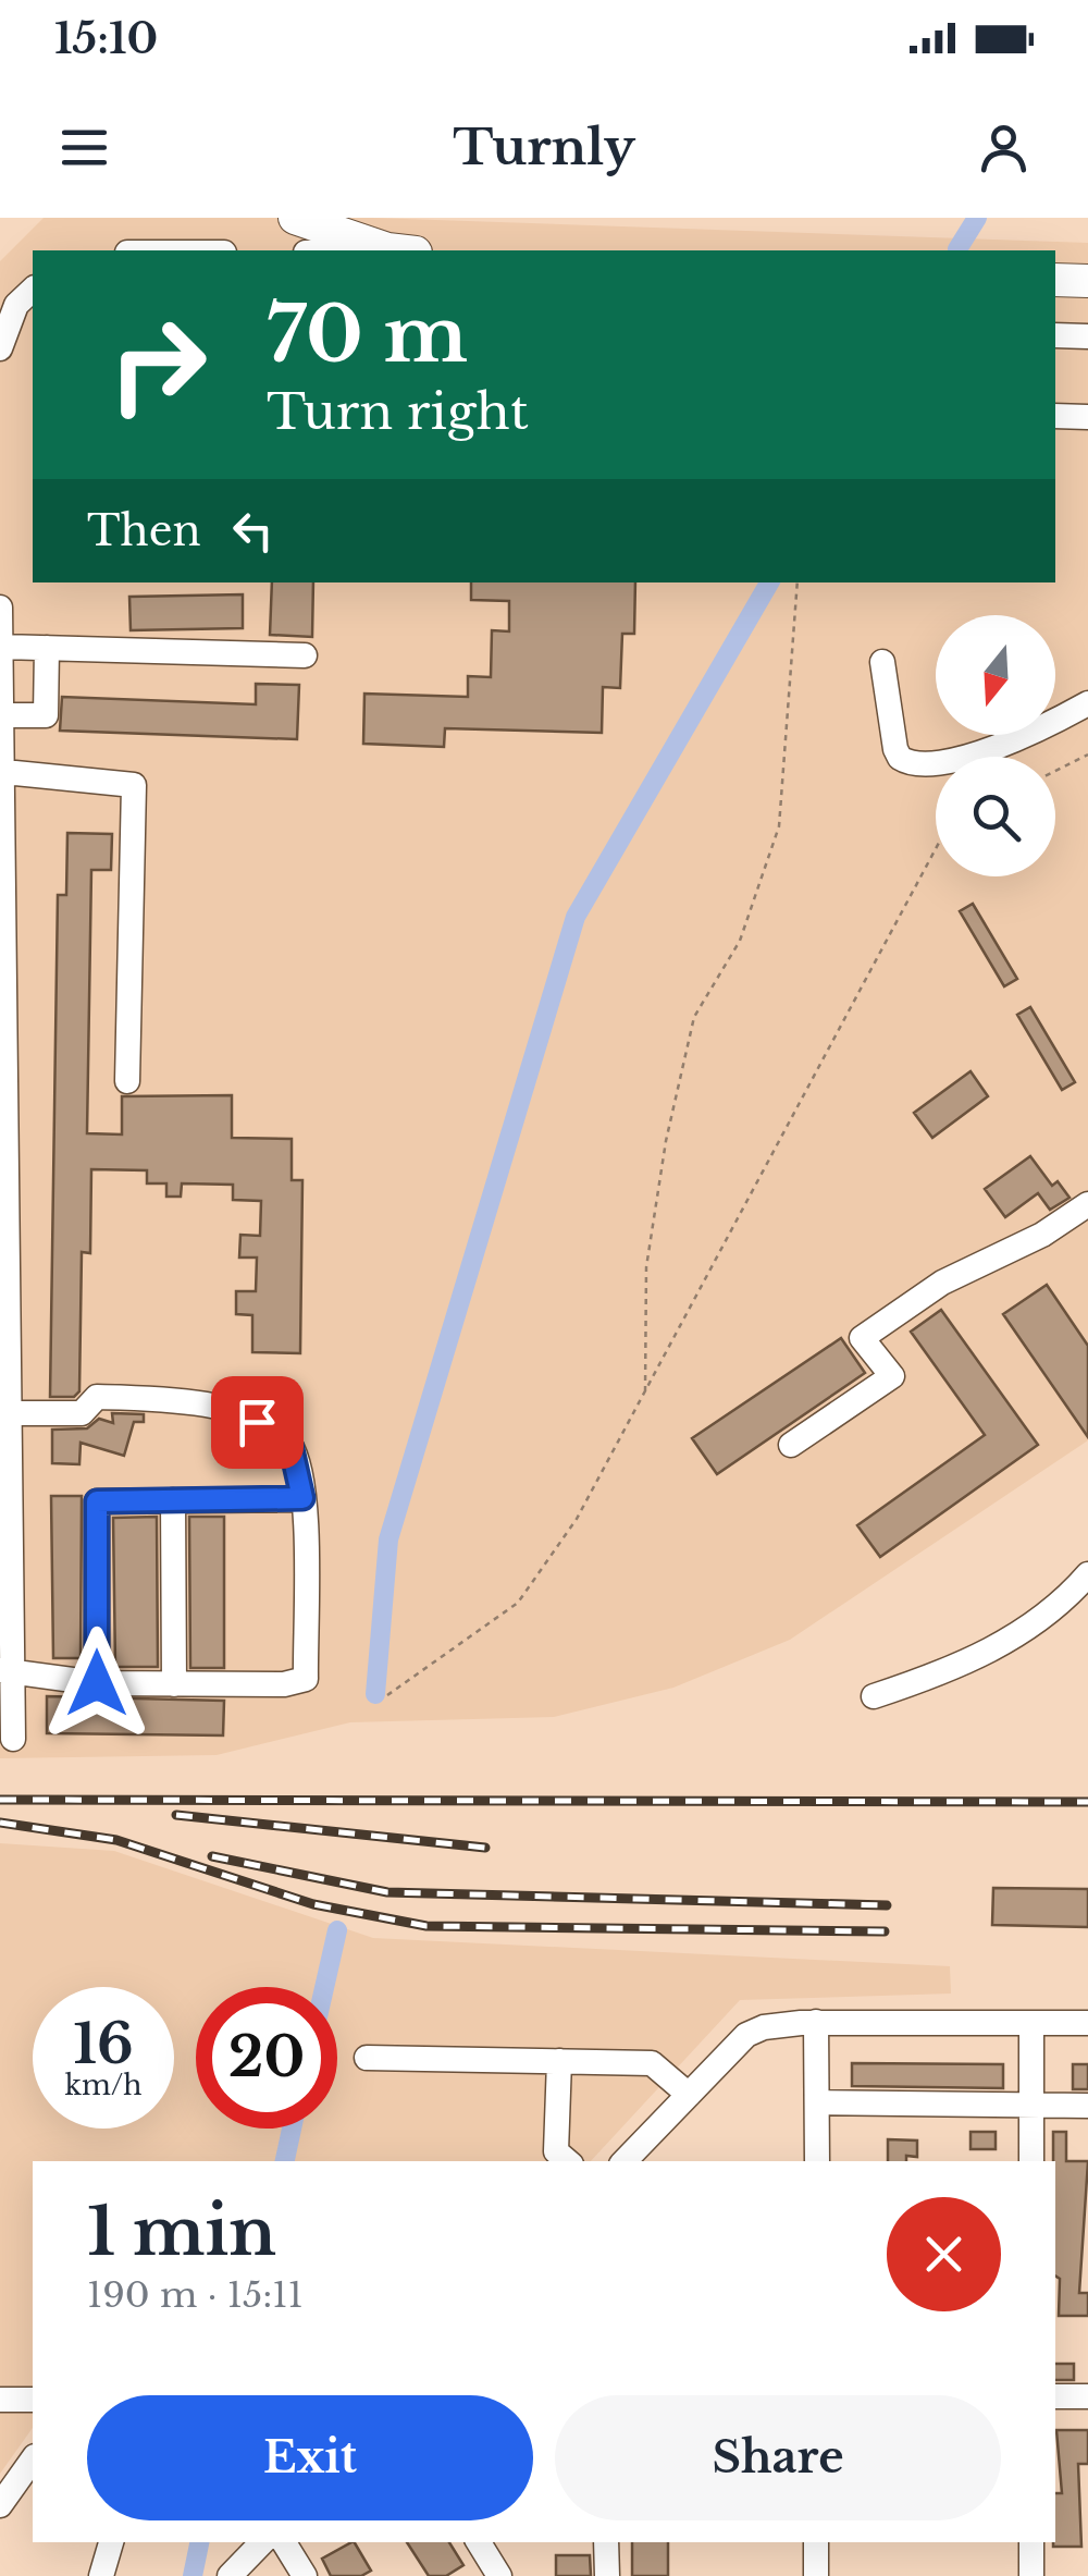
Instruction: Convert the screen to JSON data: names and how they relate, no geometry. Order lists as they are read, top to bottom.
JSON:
{
  "north": "bottom",
  "page": {
    "status": "15:10",
    "header": "Turnly",
    "turn": ["70 m", "Turn right"],
    "then": "Then",
    "speed": "16 km/h",
    "limit": "20",
    "heading": ["1 min", "190 m · 15:11"],
    "buttons": ["Exit", "Share"]
  }
}
